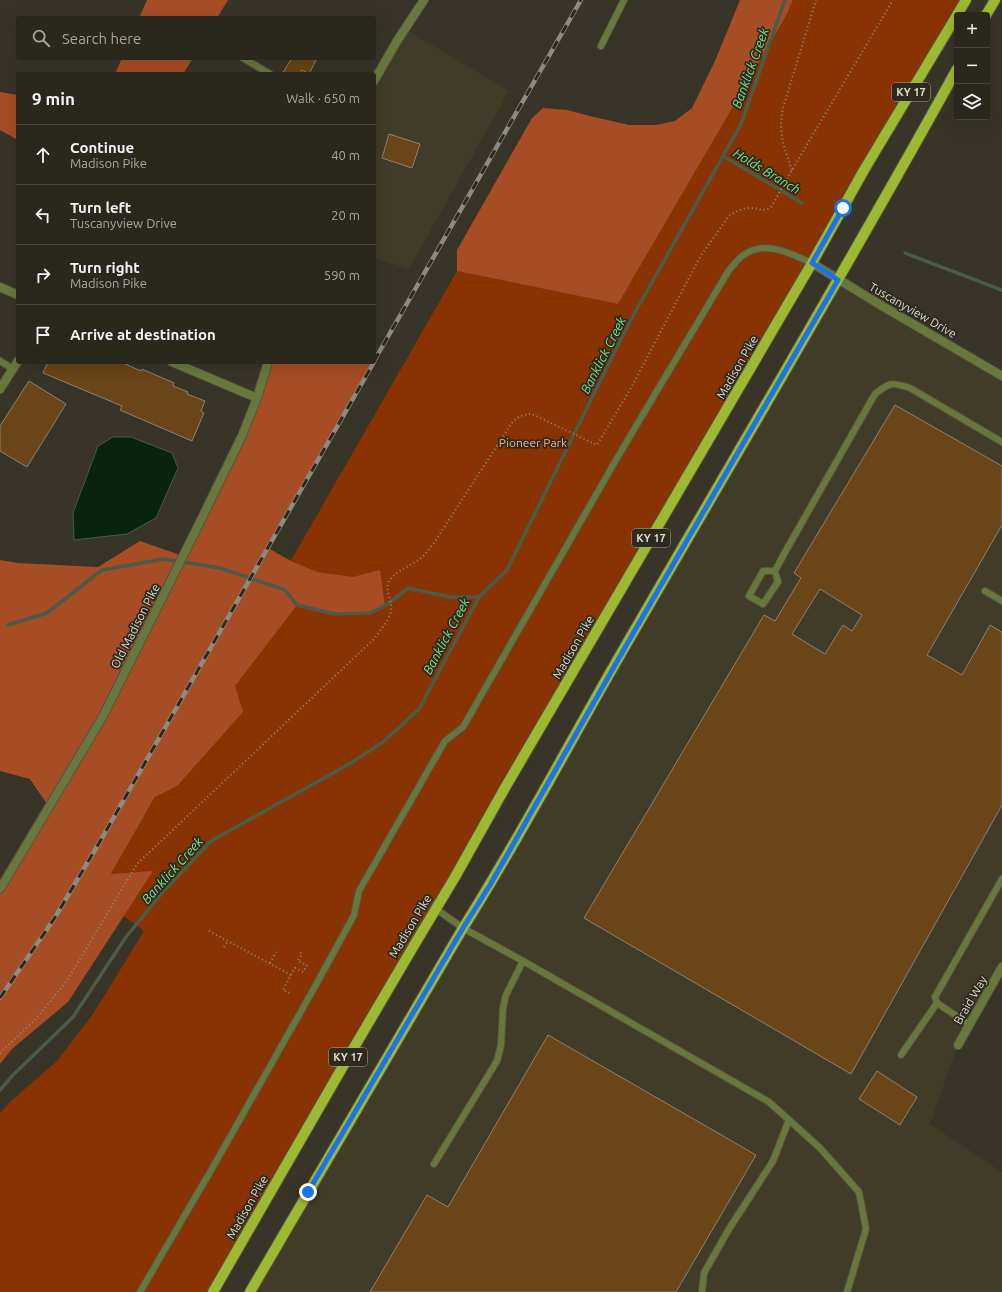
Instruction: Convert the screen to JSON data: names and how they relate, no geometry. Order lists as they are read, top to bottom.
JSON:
{
  "streets": {
    "main road": ["KY 17", "Madison Pike"],
    "street": ["Tuscanyview Drive", "Old Madison Pike", "Braid Way"]
  },
  "crossings": [
    ["KY 17", "Tuscanyview Drive"],
    ["Tuscanyview Drive", "Madison Pike"]
  ],
  "water": ["Banklick Creek", "Holds Branch"],
  "parks": ["Pioneer Park"],
  "page": {
    "map_buttons": ["+", "−"],
    "search": "Search here",
    "heading": ["9 min", "Walk · 650 m"],
    "list": [
      ["Continue", "Madison Pike", "40 m"],
      ["Turn left", "Tuscanyview Drive", "20 m"],
      ["Turn right", "Madison Pike", "590 m"],
      "Arrive at destination"
    ]
  }
}
